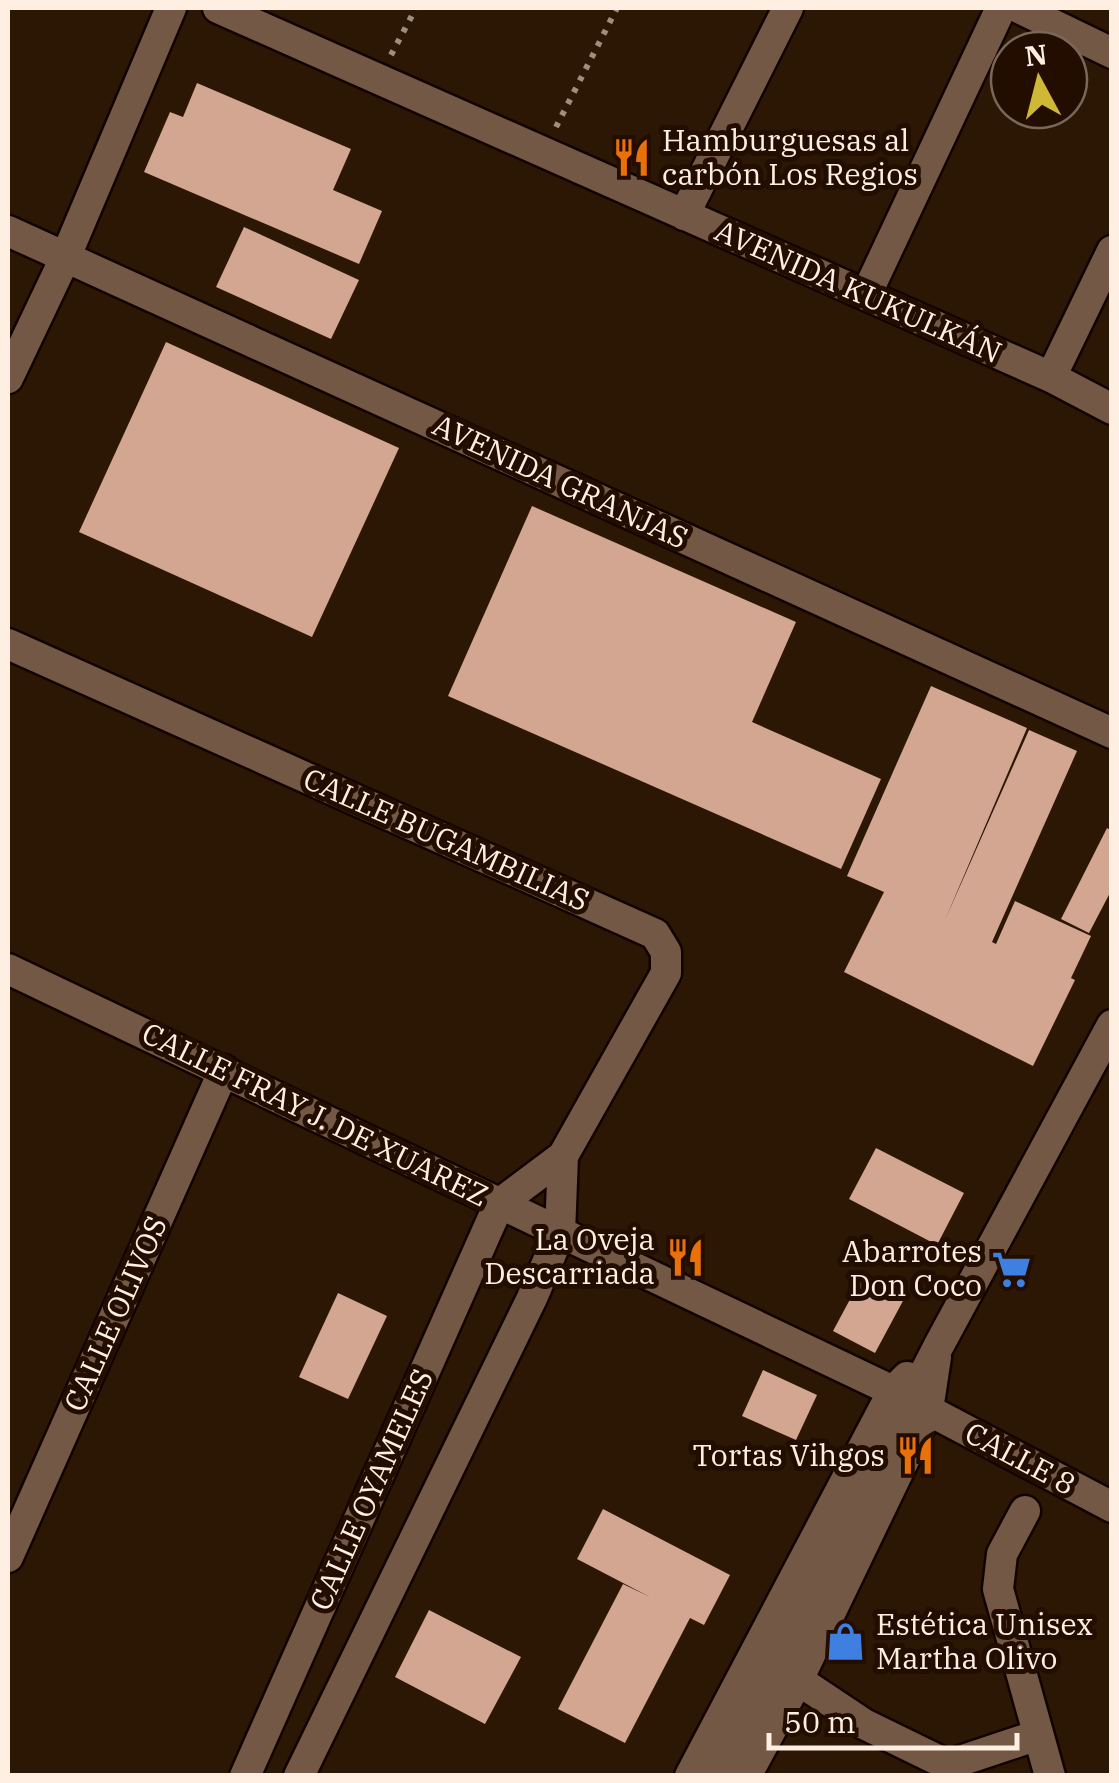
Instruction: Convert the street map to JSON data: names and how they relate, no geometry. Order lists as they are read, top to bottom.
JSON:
{
  "streets": {
    "street": [
      "AVENIDA KUKULKÁN",
      "AVENIDA GRANJAS",
      "CALLE BUGAMBILIAS",
      "CALLE FRAY J. DE XUAREZ",
      "CALLE OLIVOS",
      "CALLE 8",
      "CALLE OYAMELES"
    ]
  },
  "crossings": [
    ["CALLE BUGAMBILIAS", "CALLE FRAY J. DE XUAREZ"],
    ["CALLE BUGAMBILIAS", "CALLE OYAMELES"],
    ["CALLE FRAY J. DE XUAREZ", "CALLE OLIVOS"],
    ["CALLE FRAY J. DE XUAREZ", "CALLE OYAMELES"]
  ],
  "places": {
    "restaurant": ["Hamburguesas al carbón Los Regios", "La Oveja Descarriada", "Tortas Vihgos"],
    "supermarket": ["Abarrotes Don Coco"],
    "shop": ["Estética Unisex Martha Olivo"]
  },
  "scale_bar": "50 m",
  "north": "top"
}
